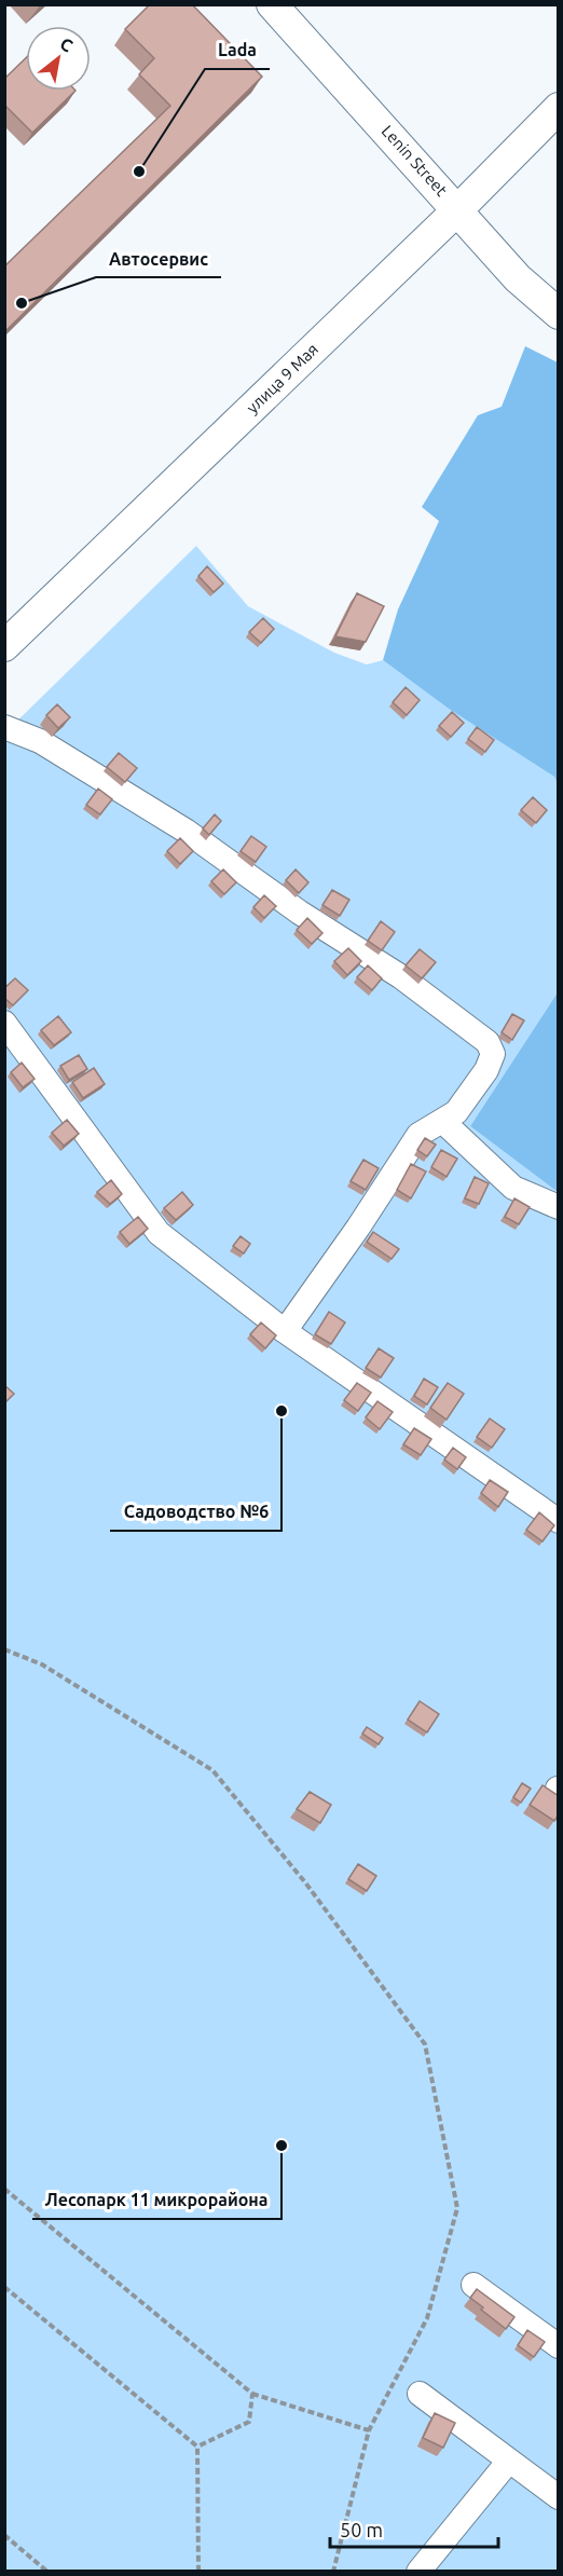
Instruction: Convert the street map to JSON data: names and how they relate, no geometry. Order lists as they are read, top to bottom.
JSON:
{
  "streets": {
    "main road": ["Lenin Street", "улица 9 Мая"]
  },
  "crossings": [
    ["Lenin Street", "улица 9 Мая"]
  ],
  "places": [
    "Lada",
    "Автосервис",
    "Садоводство №6",
    "Лесопарк 11 микрорайона"
  ],
  "scale_bar": "50 m",
  "north": "top right"
}
